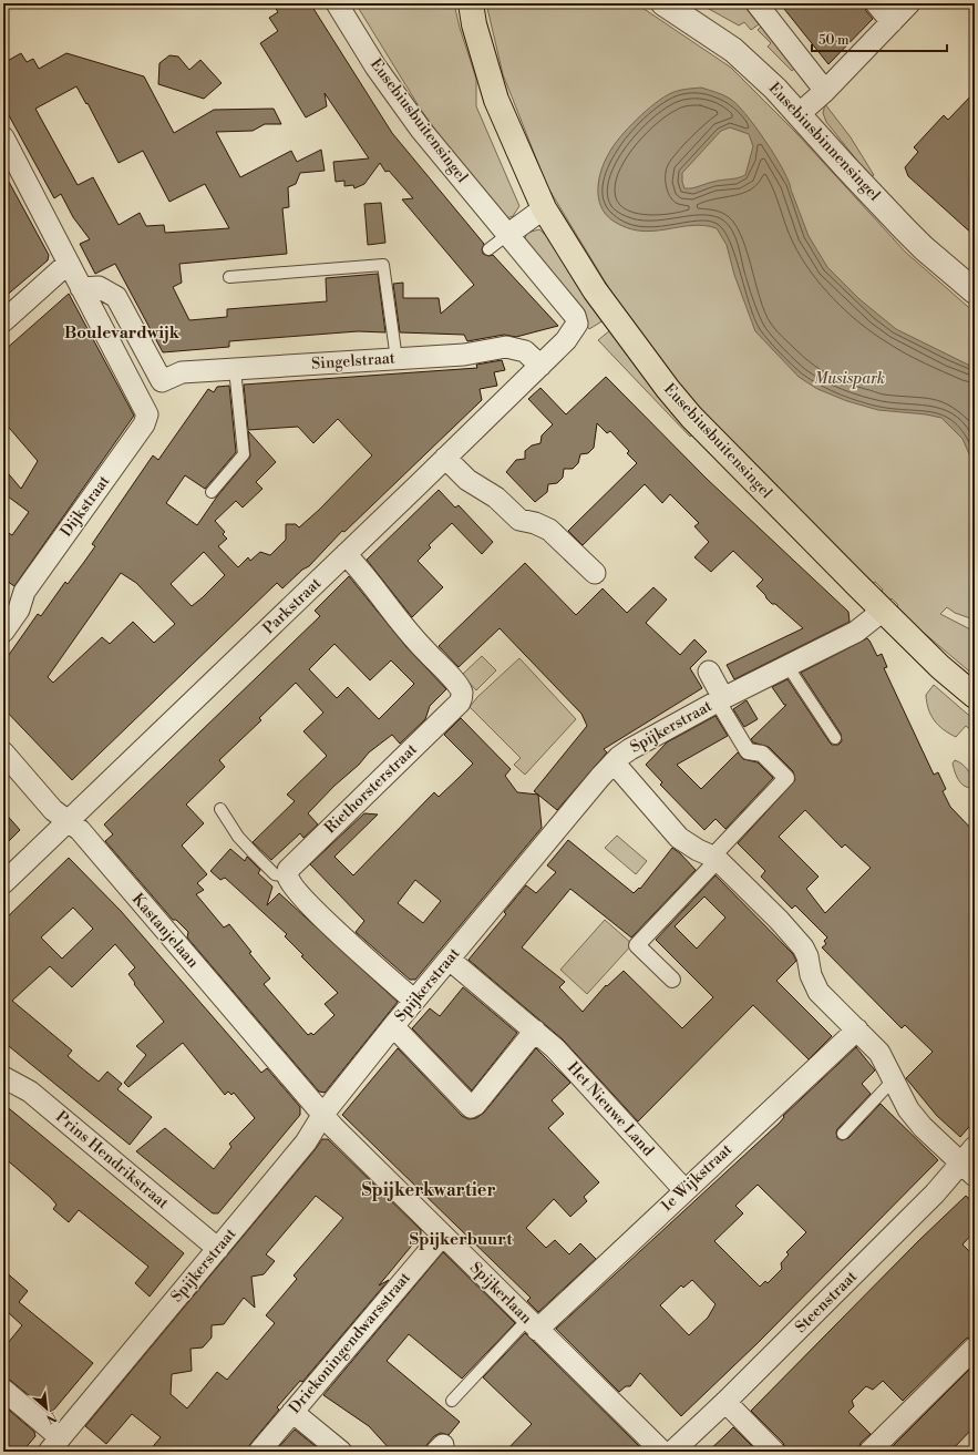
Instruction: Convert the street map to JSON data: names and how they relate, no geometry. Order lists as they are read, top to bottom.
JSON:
{
  "streets": {
    "main road": ["Eusebiusbuitensingel"],
    "street": [
      "Eusebiusbinnensingel",
      "Singelstraat",
      "Dijkstraat",
      "Parkstraat",
      "Spijkerstraat",
      "Riethorsterstraat",
      "Kastanjelaan",
      "Het Nieuwe Land",
      "Prins Hendrikstraat",
      "1e Wijkstraat",
      "Spijkerlaan",
      "Steenstraat",
      "Driekoningendwarsstraat"
    ]
  },
  "crossings": [
    ["Eusebiusbuitensingel", "Parkstraat"],
    ["Eusebiusbuitensingel", "Spijkerstraat"],
    ["Singelstraat", "Dijkstraat"],
    ["Singelstraat", "Parkstraat"],
    ["Parkstraat", "Riethorsterstraat"],
    ["Parkstraat", "Kastanjelaan"],
    ["Spijkerstraat", "Kastanjelaan"],
    ["Spijkerstraat", "Het Nieuwe Land"],
    ["Spijkerstraat", "Prins Hendrikstraat"],
    ["Spijkerstraat", "Spijkerlaan"],
    ["Kastanjelaan", "Spijkerlaan"],
    ["Het Nieuwe Land", "1e Wijkstraat"],
    ["1e Wijkstraat", "Spijkerlaan"],
    ["Spijkerlaan", "Driekoningendwarsstraat"]
  ],
  "districts": ["Boulevardwijk", "Spijkerkwartier", "Spijkerbuurt"],
  "parks": ["Musispark"],
  "scale_bar": "50 m",
  "north": "bottom right"
}
